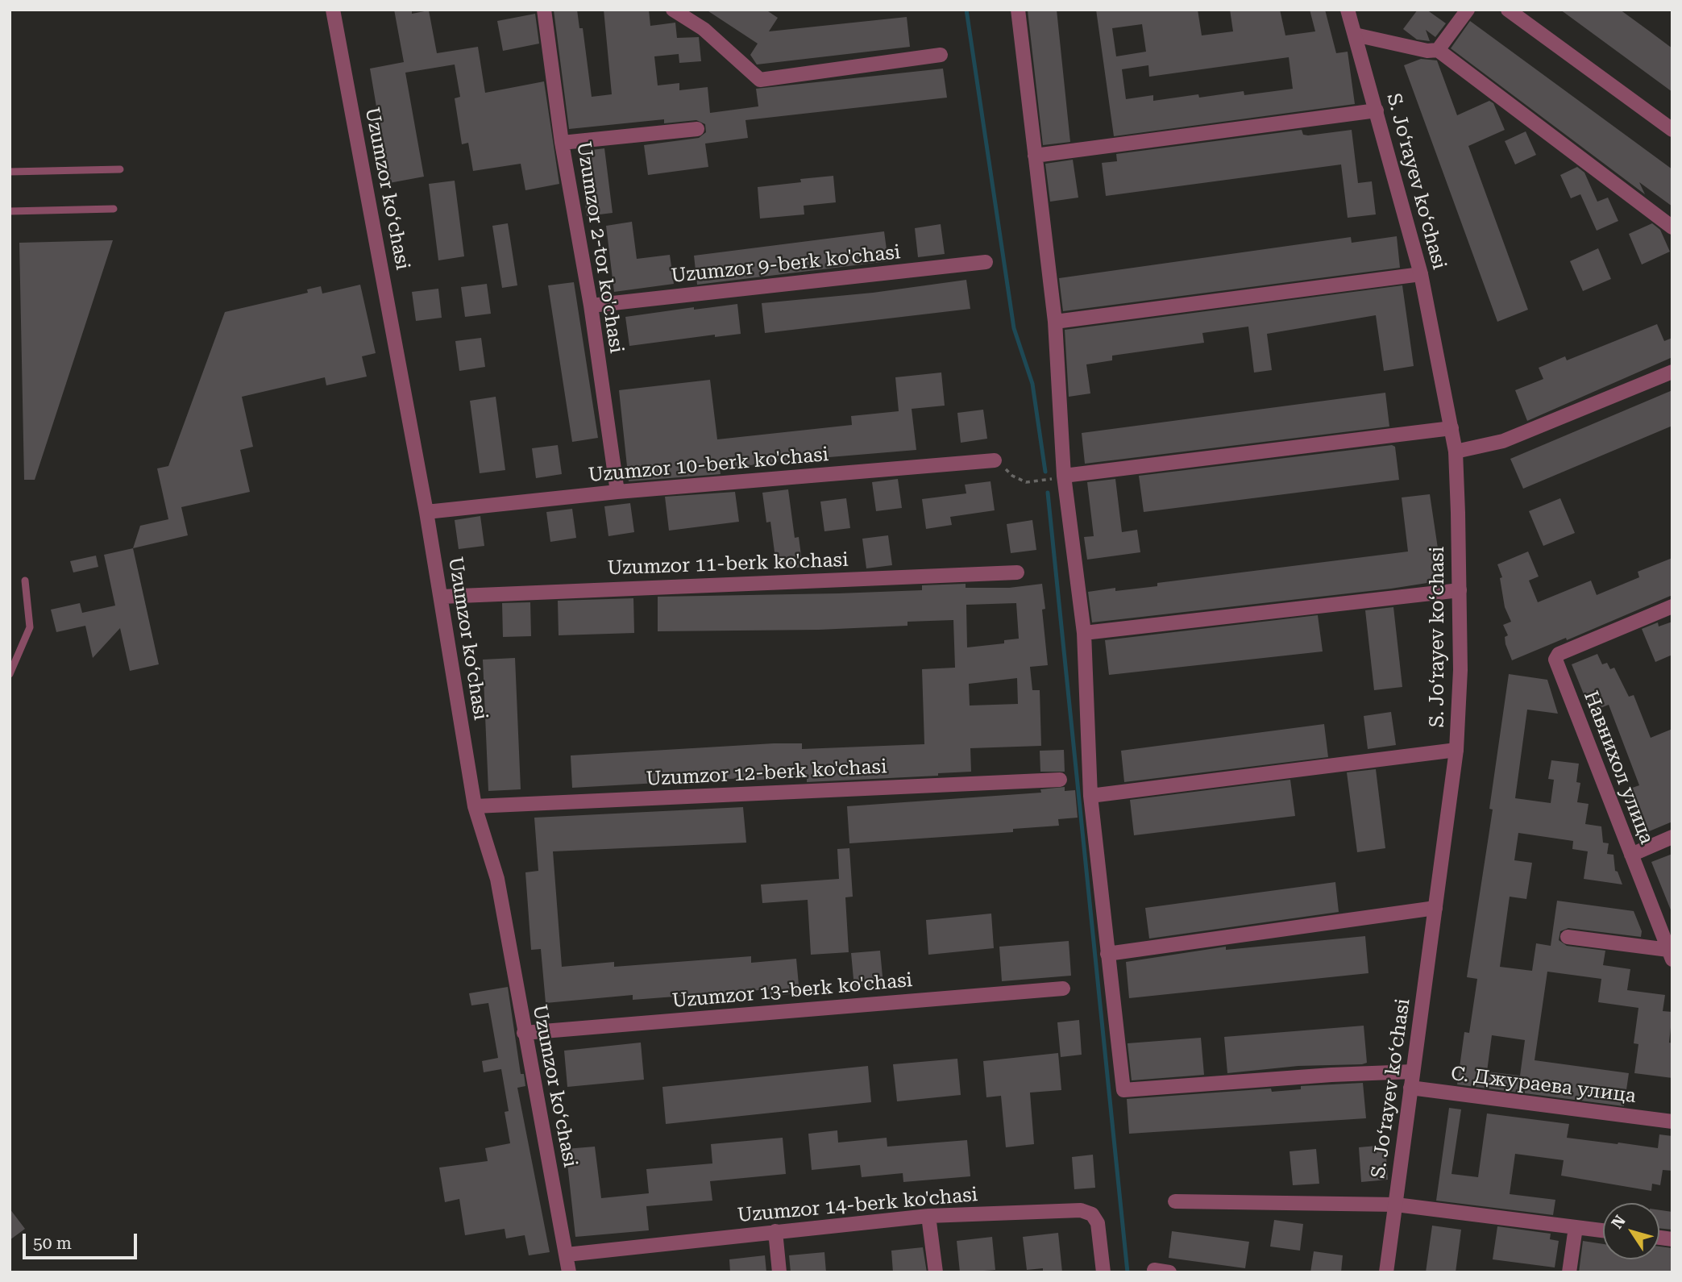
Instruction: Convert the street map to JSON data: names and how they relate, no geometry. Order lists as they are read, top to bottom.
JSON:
{
  "streets": {
    "street": [
      "S. Joʻrayev koʻchasi",
      "Uzumzor koʻchasi",
      "Uzumzor 2-tor ko'chasi",
      "Uzumzor 9-berk ko'chasi",
      "Uzumzor 10-berk ko'chasi",
      "Uzumzor 11-berk ko'chasi",
      "Навнихол улица",
      "Uzumzor 12-berk ko'chasi",
      "Uzumzor 13-berk ko'chasi",
      "С. Джураева улица",
      "Uzumzor 14-berk ko'chasi"
    ]
  },
  "crossings": [
    ["S. Joʻrayev koʻchasi", "С. Джураева улица"],
    ["Uzumzor koʻchasi", "Uzumzor 10-berk ko'chasi"],
    ["Uzumzor koʻchasi", "Uzumzor 11-berk ko'chasi"],
    ["Uzumzor koʻchasi", "Uzumzor 12-berk ko'chasi"],
    ["Uzumzor koʻchasi", "Uzumzor 13-berk ko'chasi"],
    ["Uzumzor koʻchasi", "Uzumzor 14-berk ko'chasi"],
    ["Uzumzor 2-tor ko'chasi", "Uzumzor 9-berk ko'chasi"],
    ["Uzumzor 2-tor ko'chasi", "Uzumzor 10-berk ko'chasi"]
  ],
  "scale_bar": "50 m",
  "north": "top left"
}
